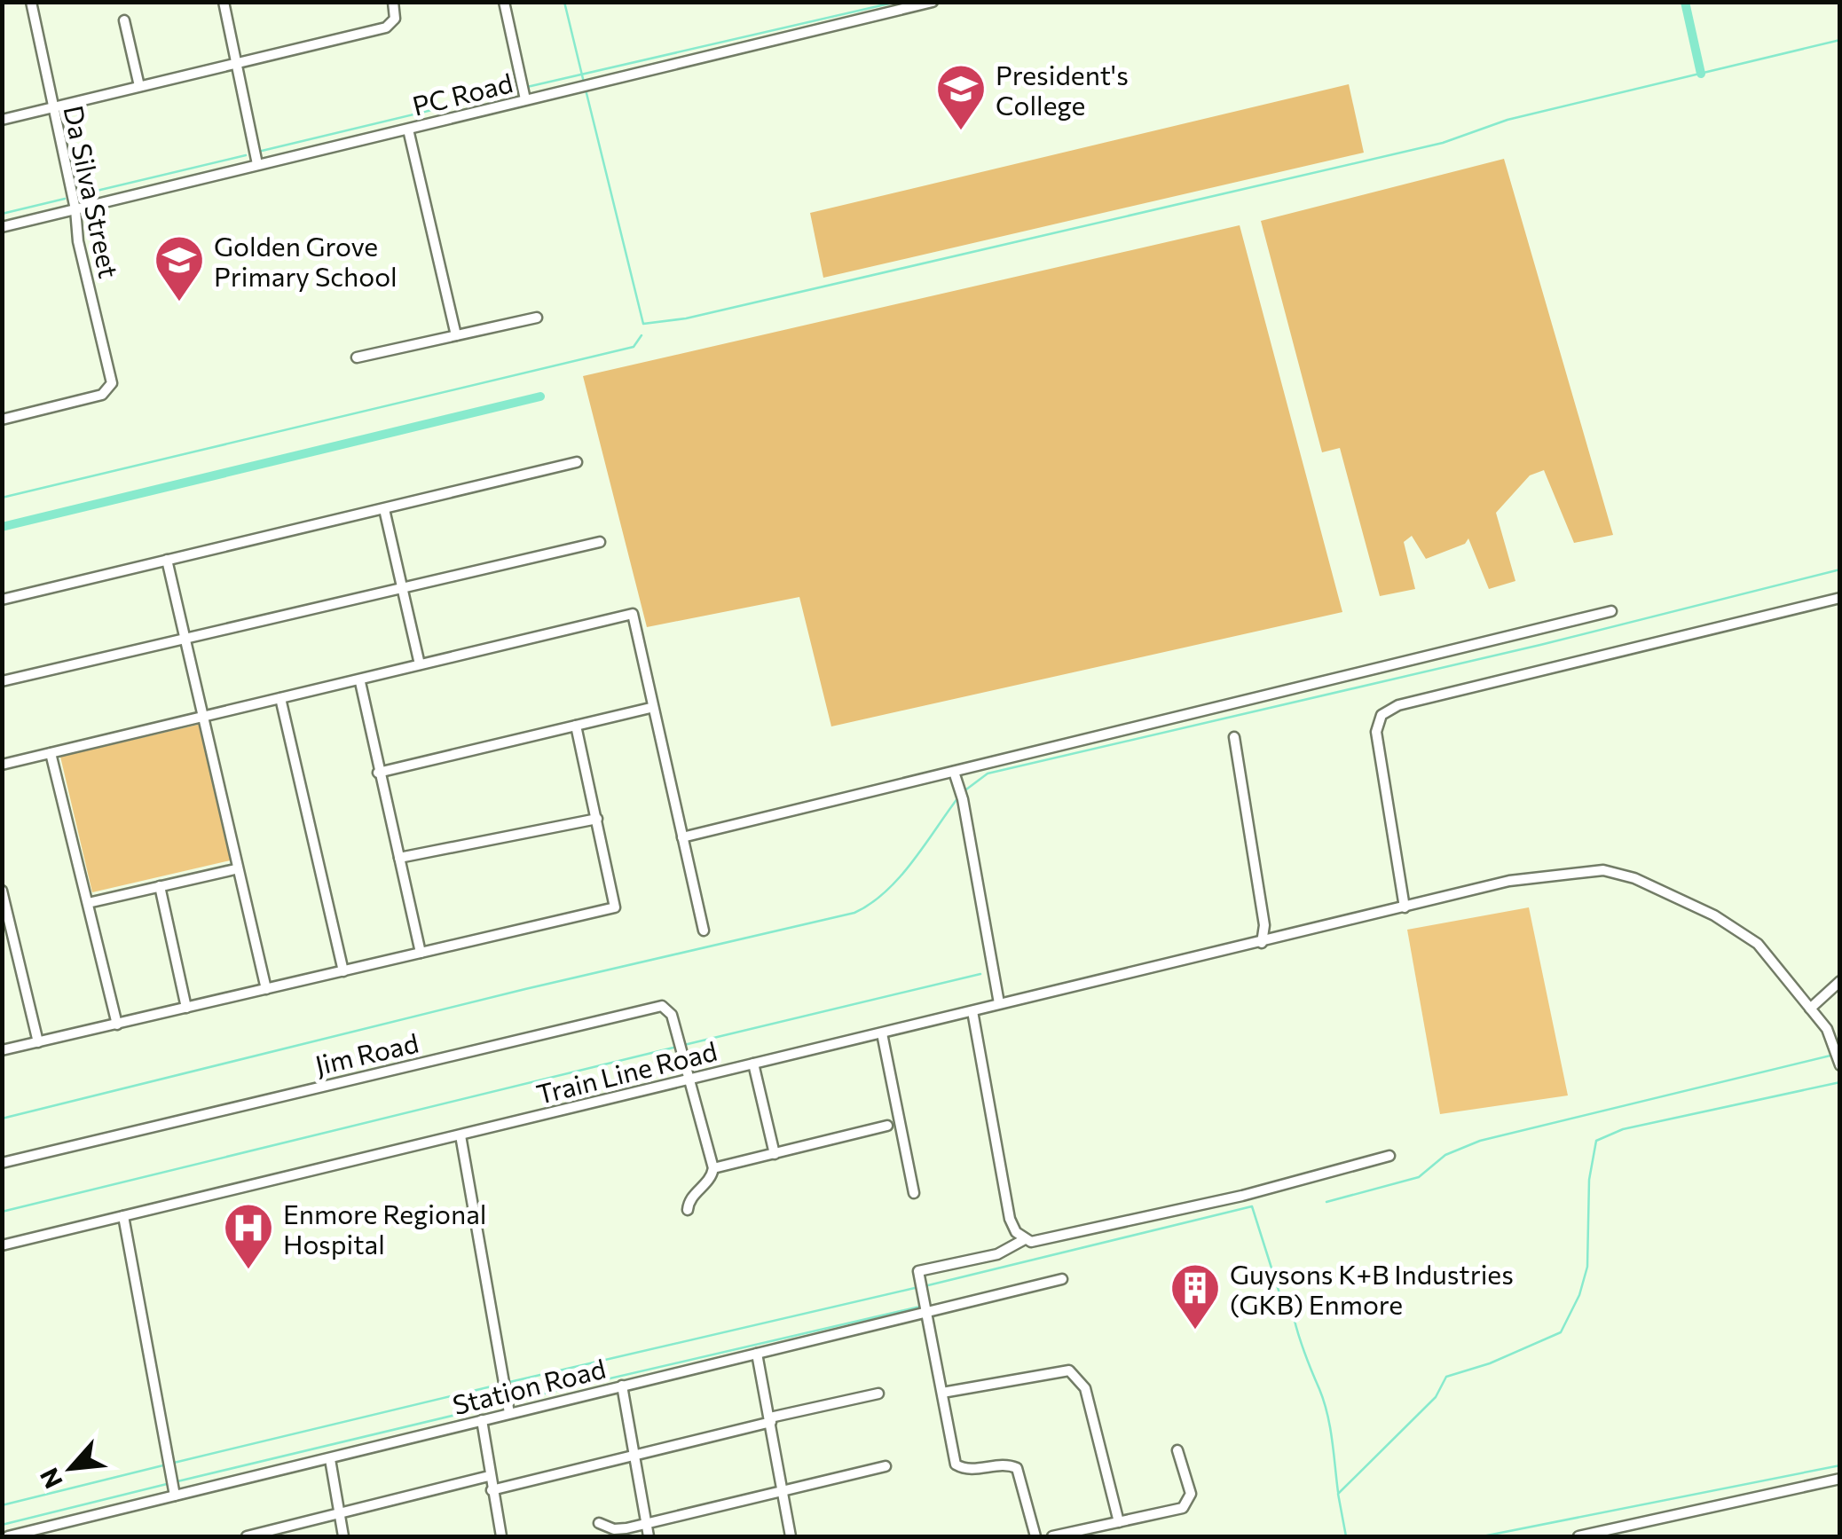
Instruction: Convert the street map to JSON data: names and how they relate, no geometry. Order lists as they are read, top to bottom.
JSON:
{
  "streets": {
    "street": [
      "PC Road",
      "Da Silva Street",
      "Jim Road",
      "Train Line Road",
      "Station Road"
    ]
  },
  "crossings": [
    ["PC Road", "Da Silva Street"],
    ["Jim Road", "Train Line Road"]
  ],
  "places": {
    "school or university": ["President's College", "Golden Grove Primary School"],
    "hospital": ["Enmore Regional Hospital"],
    "building": ["Guysons K+B Industries (GKB) Enmore"]
  },
  "north": "bottom left"
}
